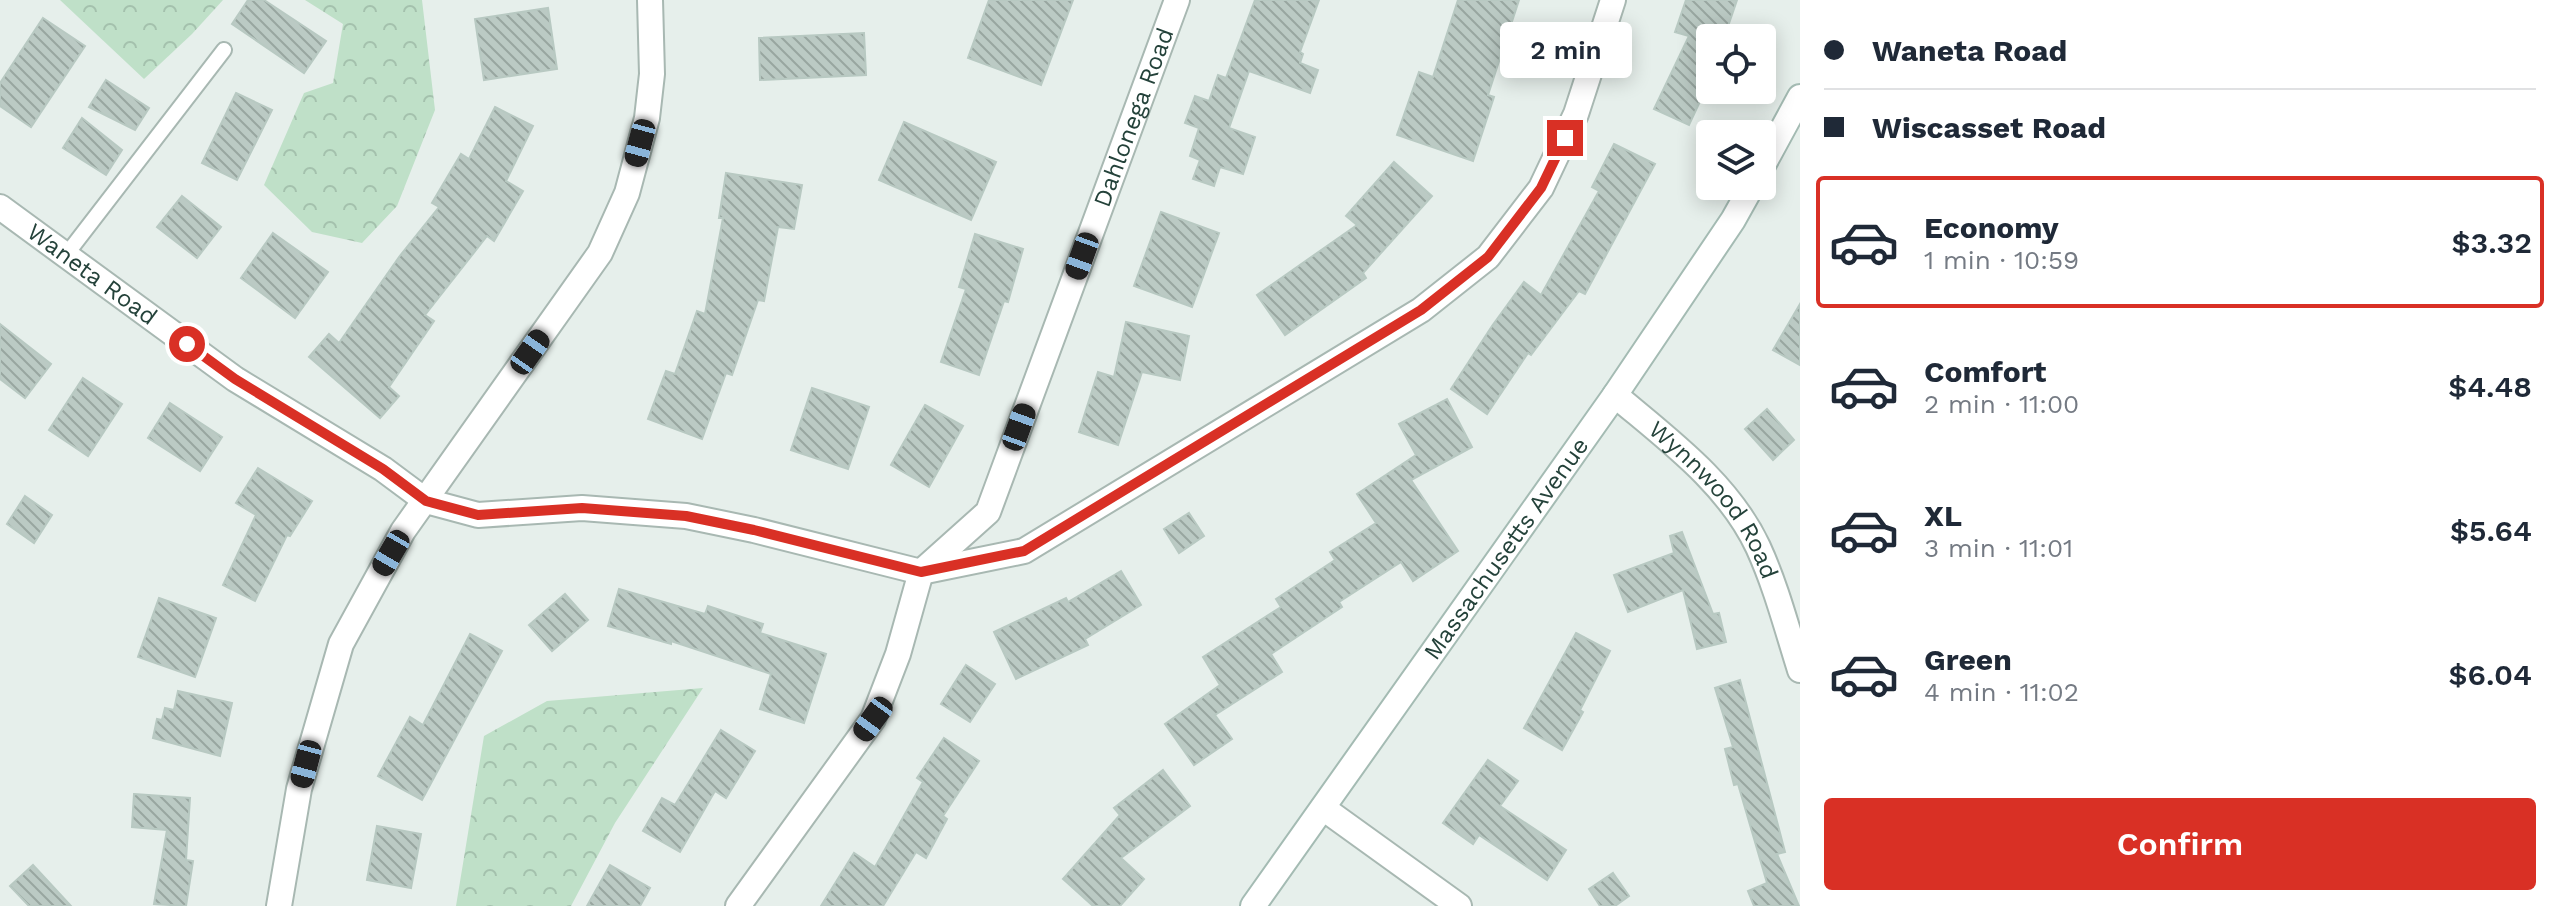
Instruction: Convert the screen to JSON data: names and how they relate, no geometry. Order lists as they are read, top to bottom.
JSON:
{
  "streets": {
    "street": [
      "Dahlonega Road",
      "Waneta Road",
      "Wynnwood Road",
      "Massachusetts Avenue"
    ]
  },
  "crossings": [
    ["Wynnwood Road", "Massachusetts Avenue"]
  ],
  "page": {
    "banner": ["Waneta Road", "Wiscasset Road"],
    "bubble": "2 min",
    "list": [
      {
        "name": "Economy",
        "note": "1 min · 10:59",
        "value": "$3.32"
      },
      {
        "name": "Comfort",
        "note": "2 min · 11:00",
        "value": "$4.48"
      },
      {
        "name": "XL",
        "note": "3 min · 11:01",
        "value": "$5.64"
      },
      {
        "name": "Green",
        "note": "4 min · 11:02",
        "value": "$6.04"
      }
    ],
    "buttons": "Confirm"
  }
}
